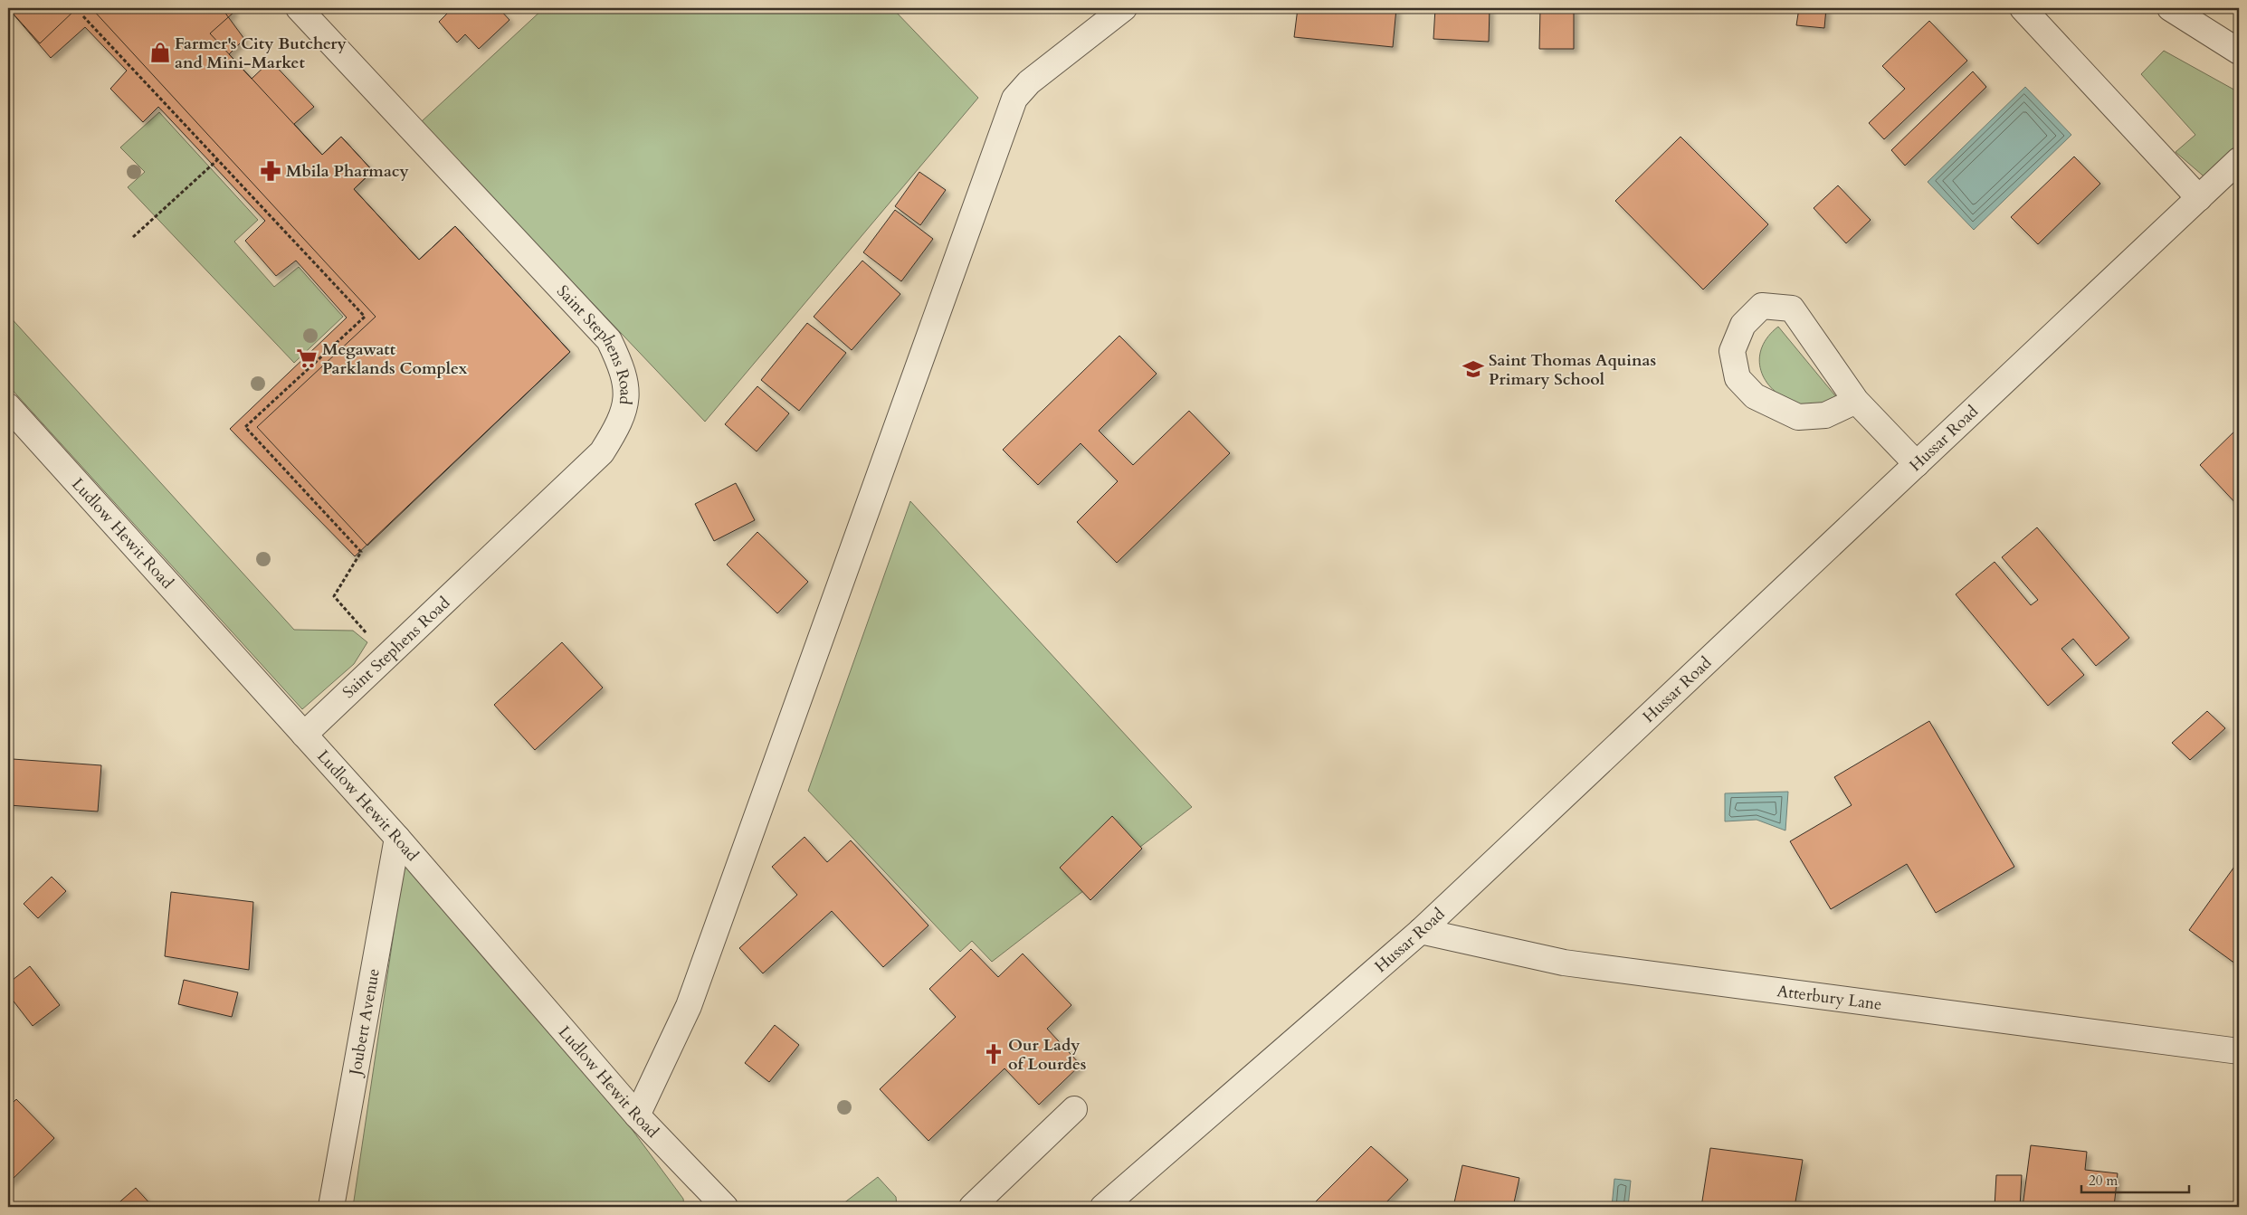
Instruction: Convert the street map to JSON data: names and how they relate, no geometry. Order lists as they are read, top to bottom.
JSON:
{
  "streets": {
    "street": [
      "Saint Stephens Road",
      "Hussar Road",
      "Ludlow Hewit Road",
      "Atterbury Lane",
      "Joubert Avenue"
    ]
  },
  "crossings": [
    ["Saint Stephens Road", "Ludlow Hewit Road"],
    ["Hussar Road", "Atterbury Lane"],
    ["Ludlow Hewit Road", "Joubert Avenue"]
  ],
  "places": {
    "shop": ["Farmer's City Butchery and Mini-Market"],
    "pharmacy": ["Mbila Pharmacy"],
    "supermarket": ["Megawatt Parklands Complex"],
    "school or university": ["Saint Thomas Aquinas Primary School"],
    "church": ["Our Lady of Lourdes"]
  },
  "scale_bar": "20 m"
}
